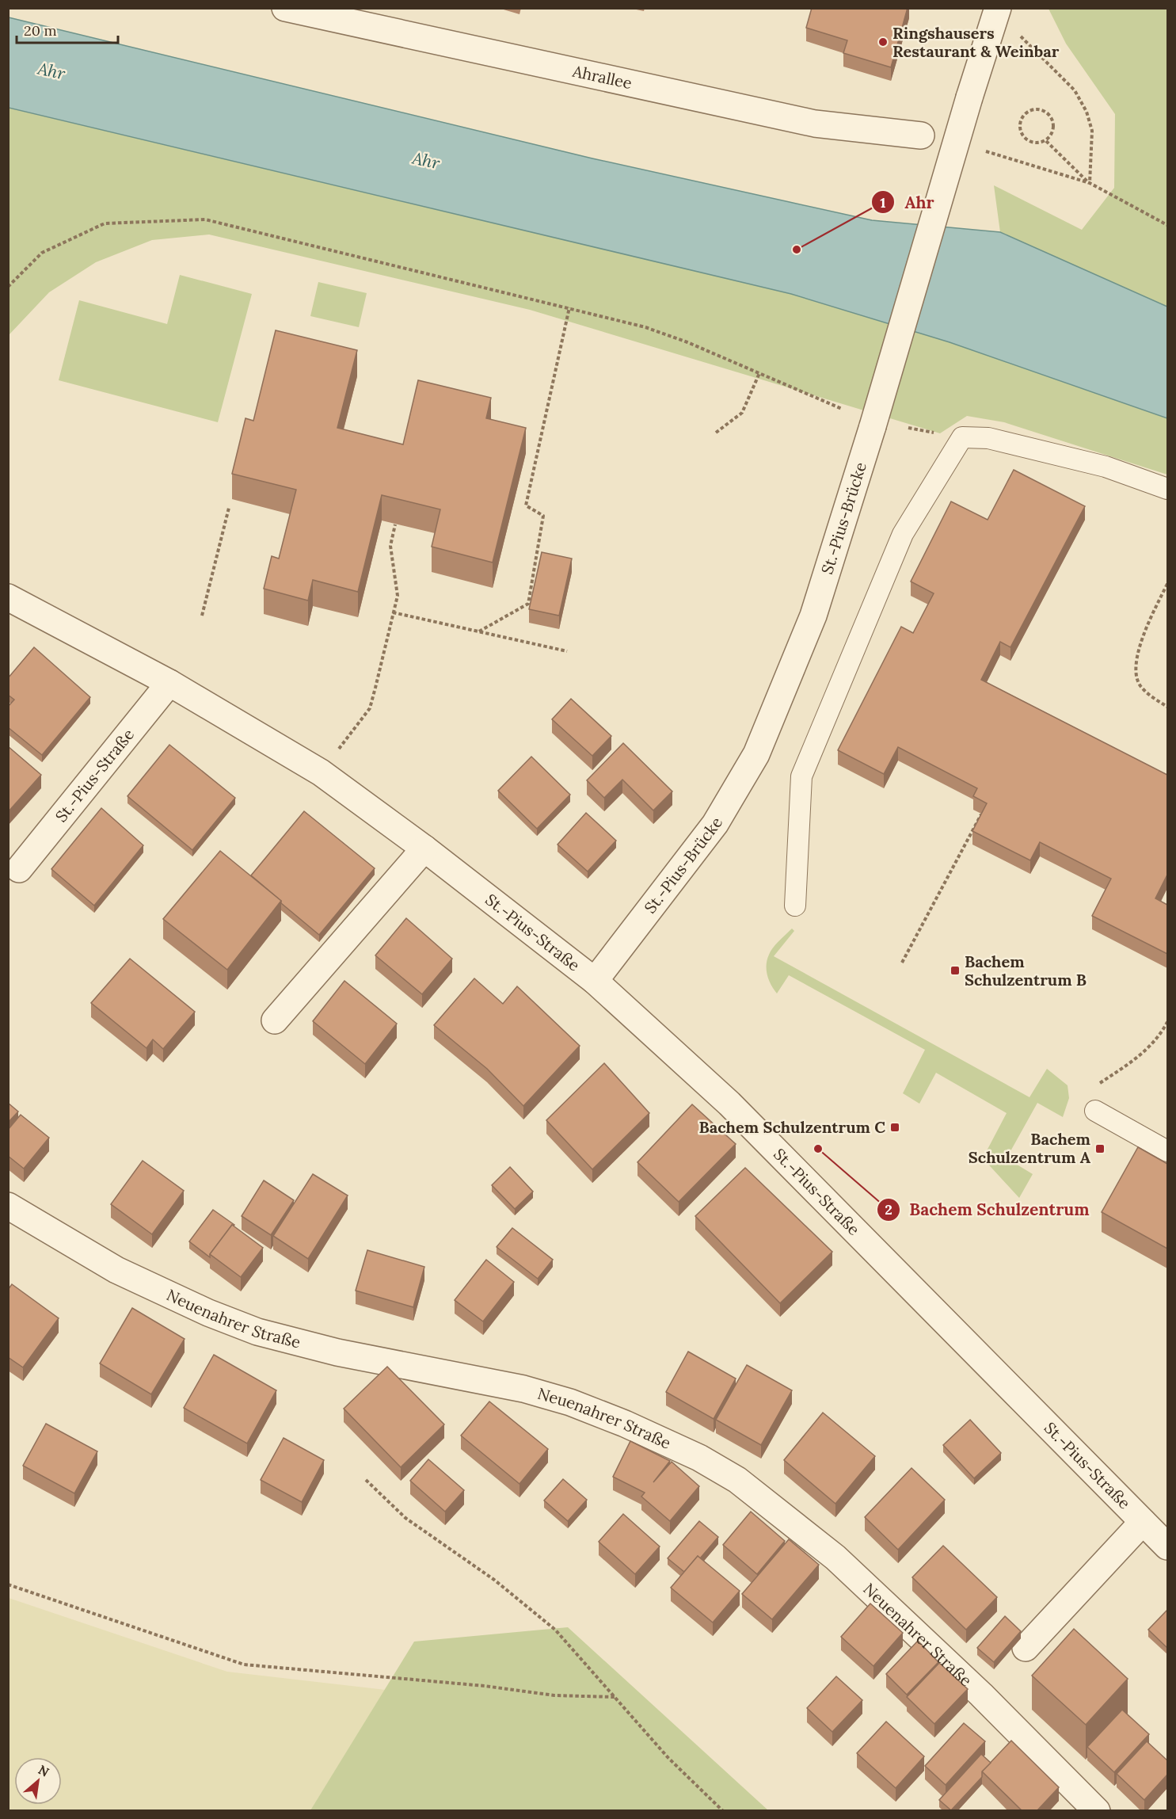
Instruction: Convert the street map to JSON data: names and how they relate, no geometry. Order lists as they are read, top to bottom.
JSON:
{
  "streets": {
    "street": [
      "Ahrallee",
      "St.-Pius-Brücke",
      "St.-Pius-Straße",
      "Neuenahrer Straße"
    ]
  },
  "crossings": [
    ["St.-Pius-Brücke", "St.-Pius-Straße"]
  ],
  "water": ["Ahr"],
  "places": {
    "other": ["Ringshausers Restaurant & Weinbar", "Ahr", "Bachem Schulzentrum"],
    "transit": ["Bachem Schulzentrum B", "Bachem Schulzentrum C", "Bachem Schulzentrum A"]
  },
  "scale_bar": "20 m",
  "north": "top right"
}
